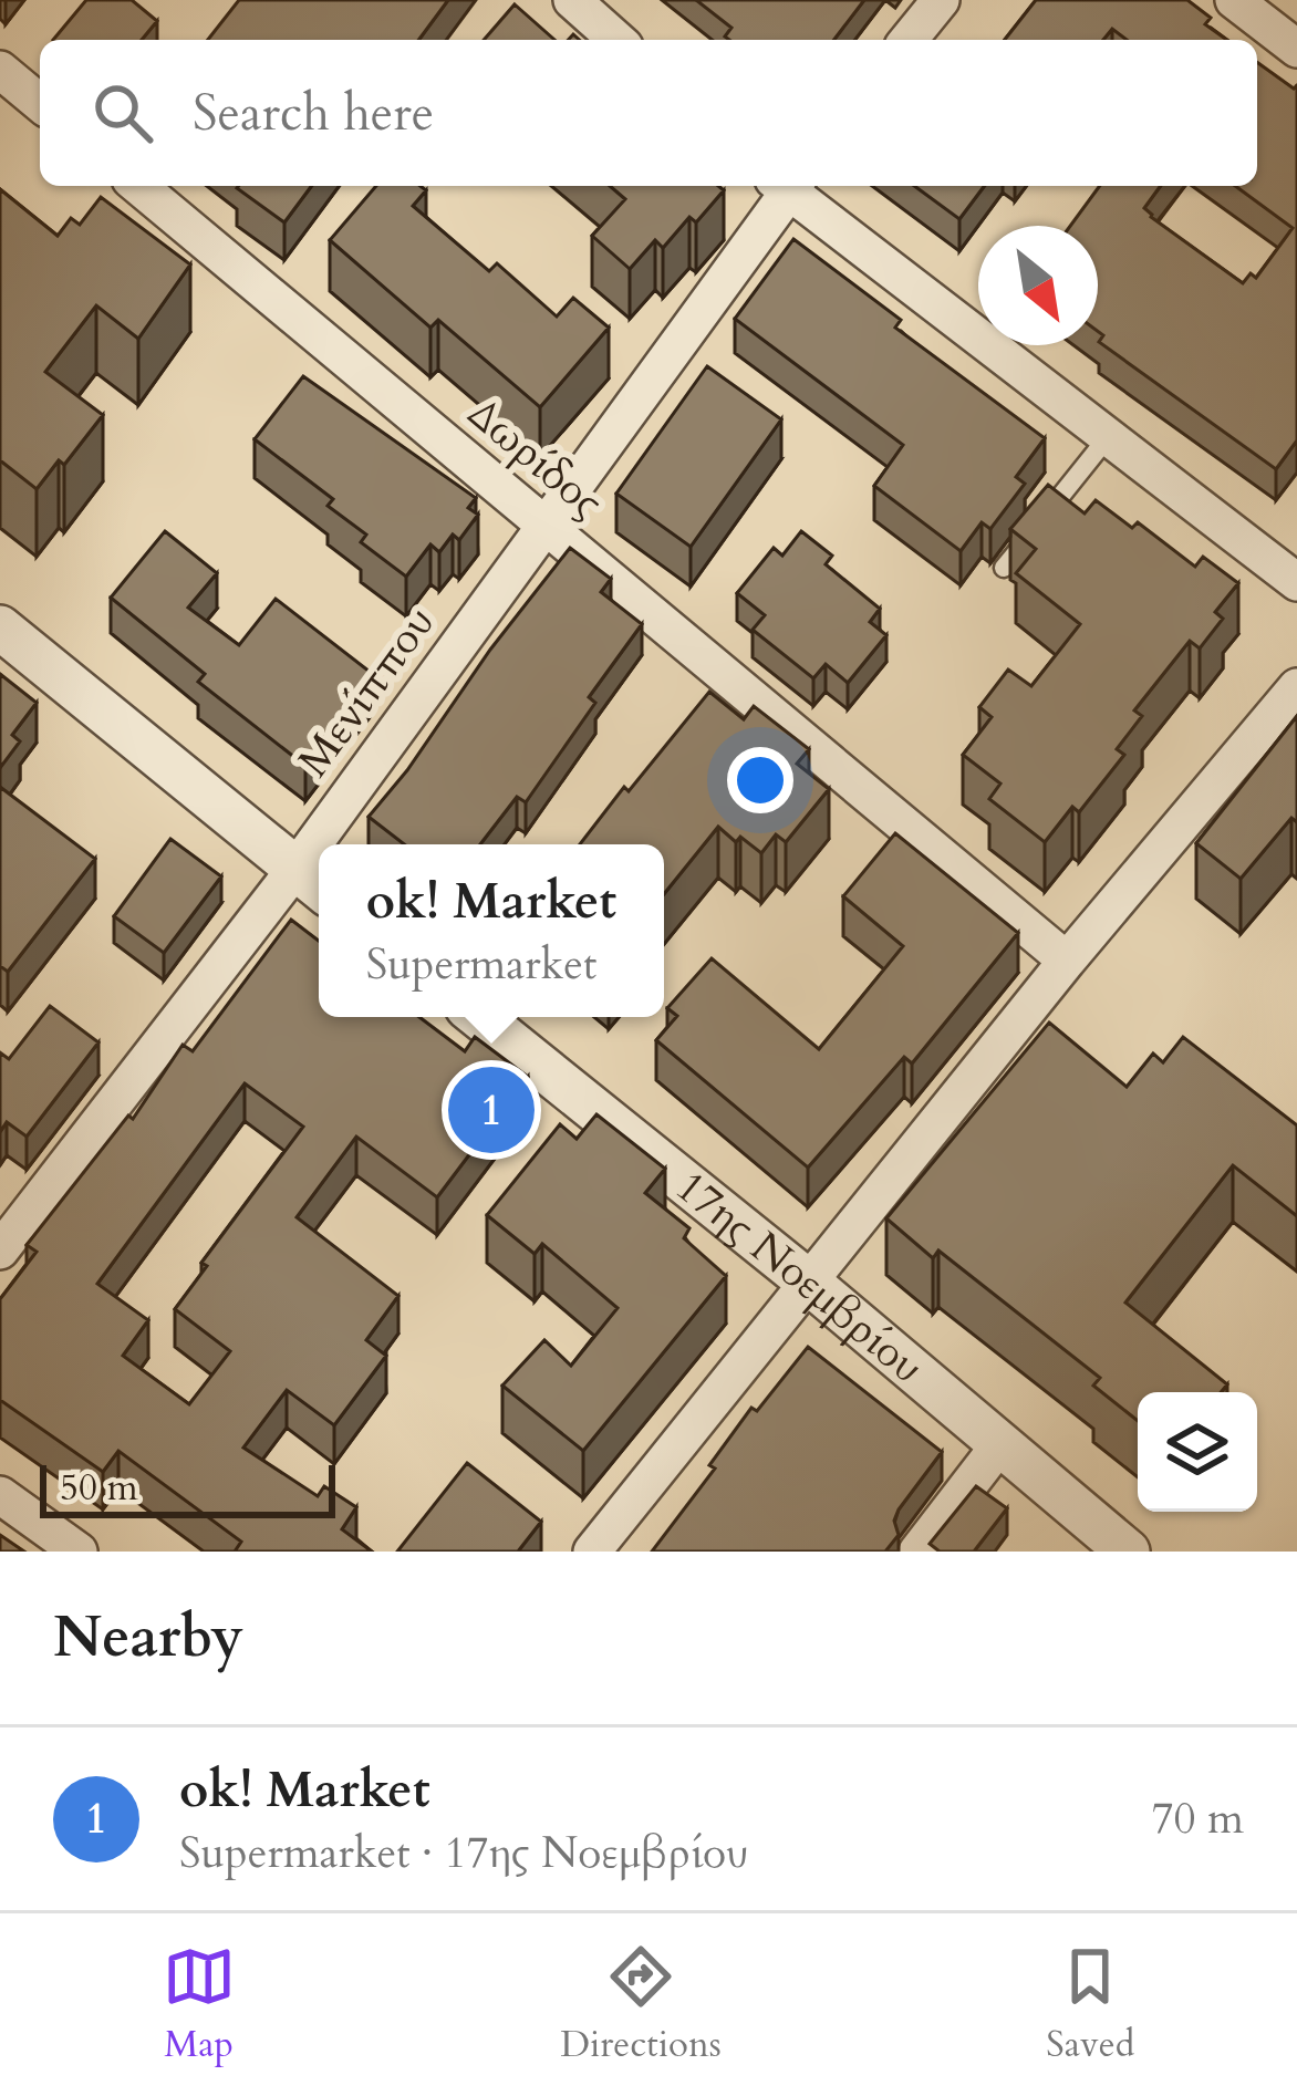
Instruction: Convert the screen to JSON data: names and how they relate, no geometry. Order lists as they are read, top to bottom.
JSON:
{
  "streets": {
    "street": ["Δωρίδος", "Μενίππου", "17ης Νοεμβρίου"]
  },
  "crossings": [
    ["Δωρίδος", "Μενίππου"]
  ],
  "scale_bar": "50 m",
  "north": "bottom right",
  "page": {
    "search": "Search here",
    "popup": ["ok! Market", "Supermarket"],
    "pins": "1",
    "scale": "50 m",
    "heading": "Nearby",
    "list": [
      {
        "mark": "1",
        "name": "ok! Market",
        "note": "Supermarket · 17ης Νοεμβρίου",
        "value": "70 m"
      }
    ],
    "nav": ["Map", "Directions", "Saved"]
  }
}
